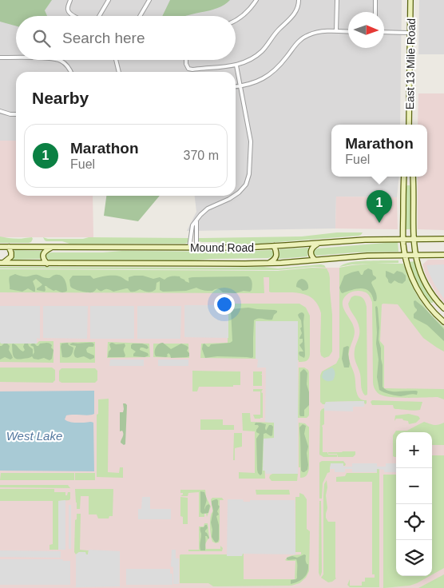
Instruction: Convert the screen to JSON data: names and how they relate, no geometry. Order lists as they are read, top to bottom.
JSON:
{
  "streets": {
    "main road": ["East 13 Mile Road", "Mound Road"]
  },
  "water": ["West Lake"],
  "north": "right",
  "page": {
    "search": "Search here",
    "heading": "Nearby",
    "list": [
      {
        "mark": "1",
        "name": "Marathon",
        "note": "Fuel",
        "value": "370 m"
      }
    ],
    "popup": ["Marathon", "Fuel"],
    "pins": "1",
    "map_buttons": ["+", "−"]
  }
}
